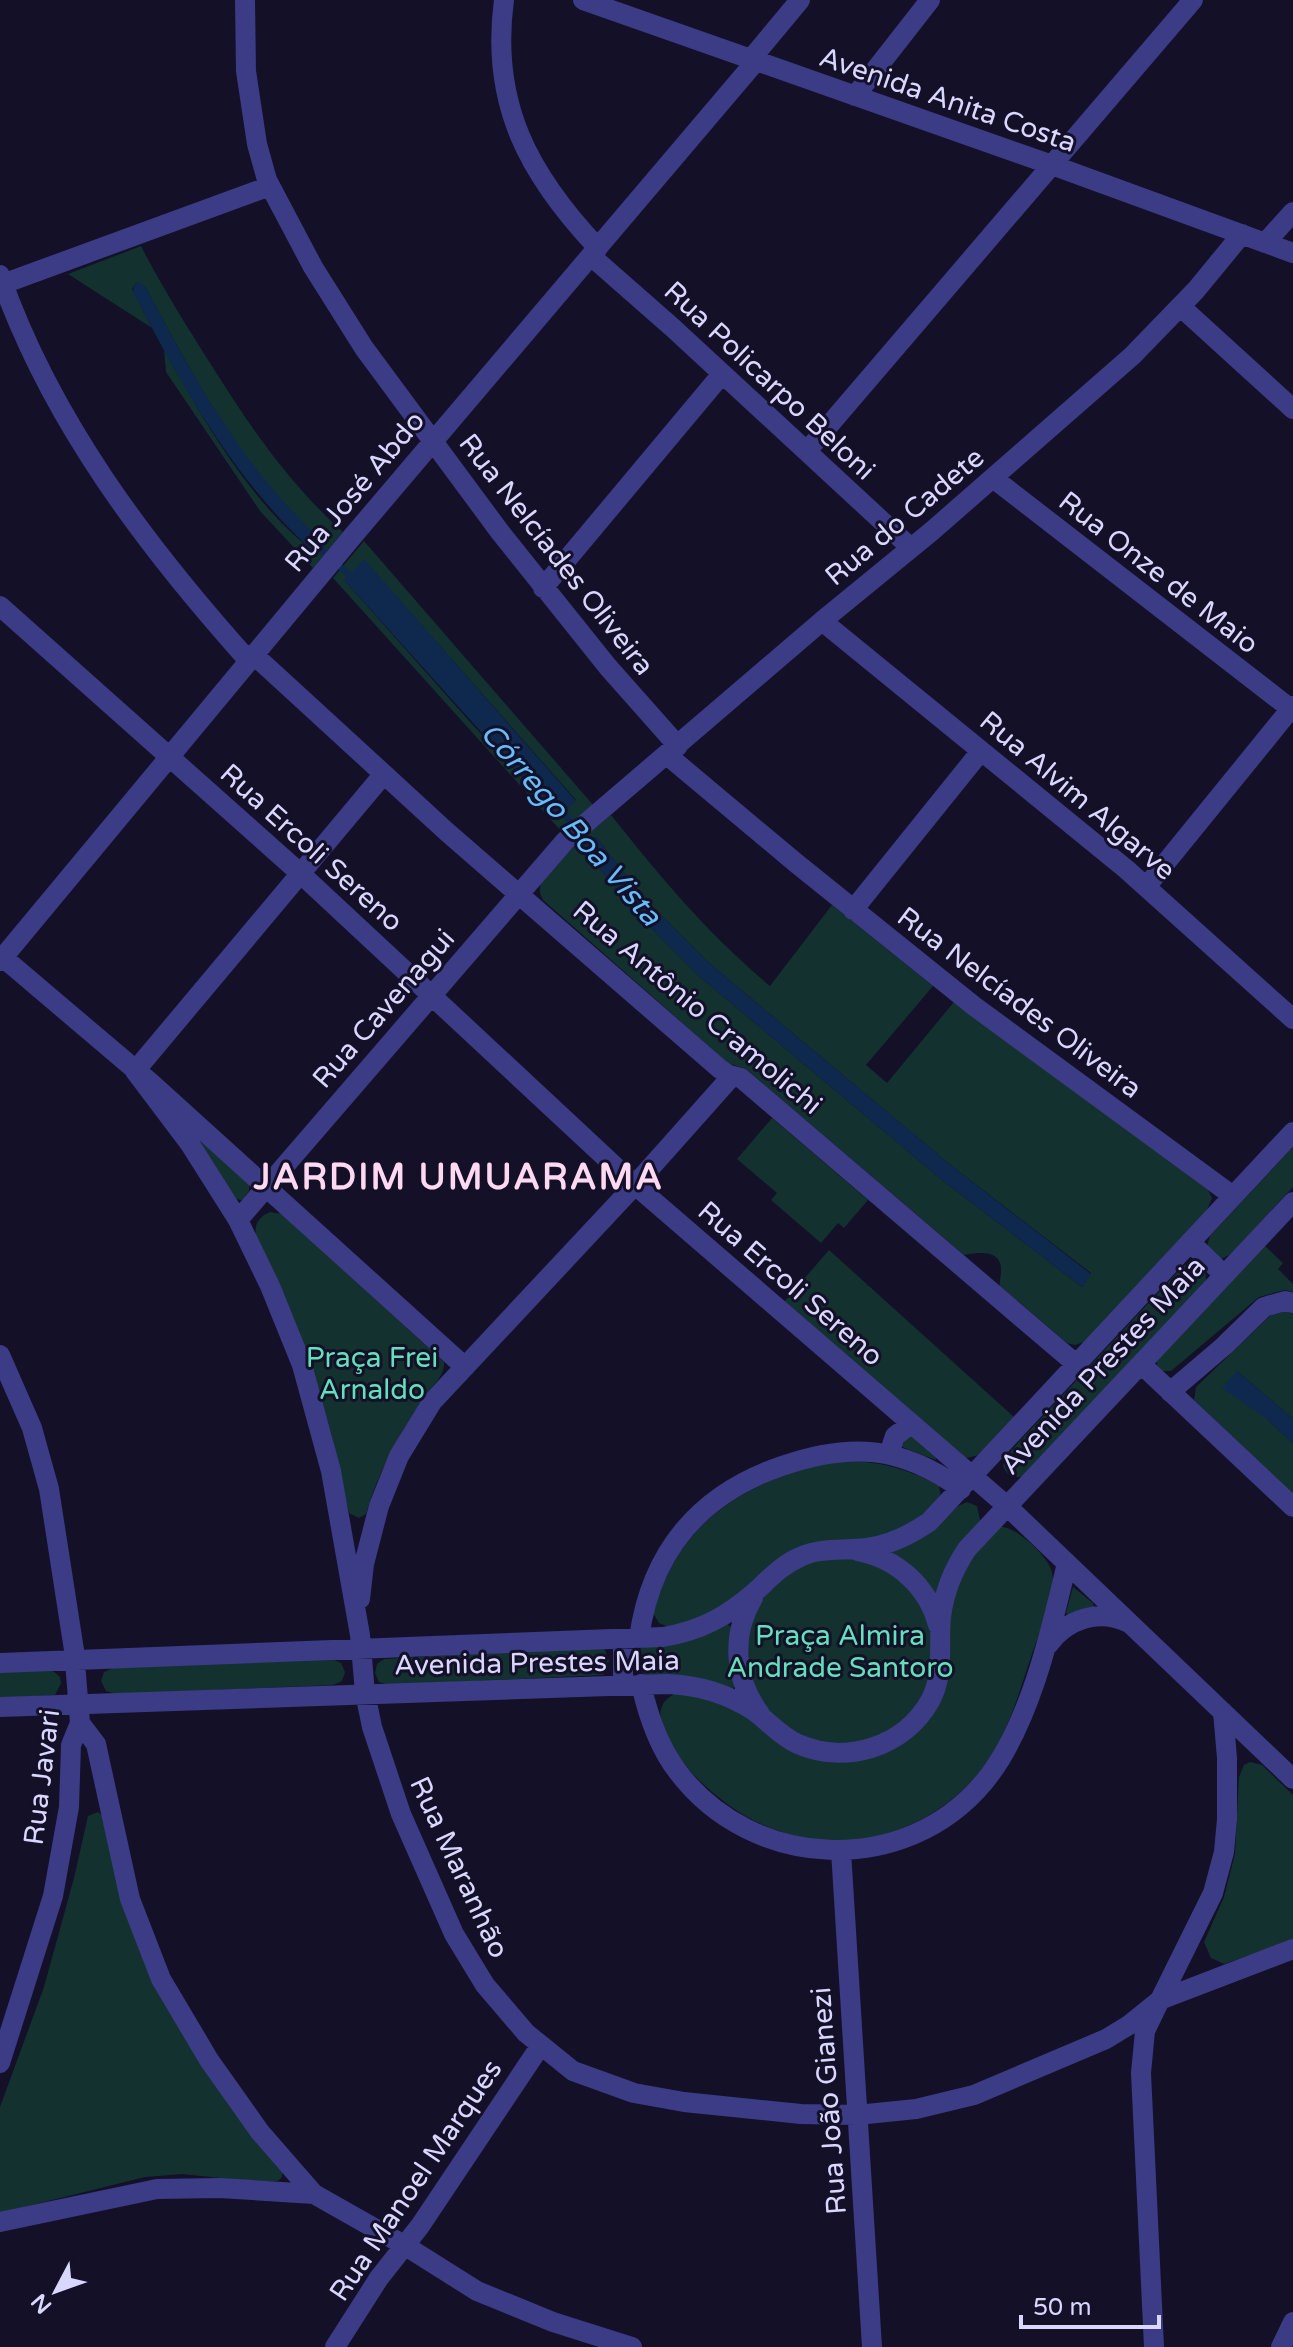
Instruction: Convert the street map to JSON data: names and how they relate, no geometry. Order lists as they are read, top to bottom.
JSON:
{
  "streets": {
    "street": [
      "Avenida Anita Costa",
      "Rua Policarpo Beloni",
      "Rua José Abdo",
      "Rua do Cadete",
      "Rua Nelcíades Oliveira",
      "Rua Onze de Maio",
      "Rua Alvim Algarve",
      "Rua Ercoli Sereno",
      "Rua Antônio Cramolichi",
      "Rua Cavenagui",
      "Avenida Prestes Maia",
      "Rua Javari",
      "Rua Maranhão",
      "Rua João Gianezi",
      "Rua Manoel Marques"
    ]
  },
  "crossings": [
    ["Avenida Anita Costa", "Rua José Abdo"],
    ["Avenida Anita Costa", "Rua do Cadete"],
    ["Rua Policarpo Beloni", "Rua José Abdo"],
    ["Rua Policarpo Beloni", "Rua do Cadete"],
    ["Rua José Abdo", "Rua Nelcíades Oliveira"],
    ["Rua José Abdo", "Rua Ercoli Sereno"],
    ["Rua José Abdo", "Rua Antônio Cramolichi"],
    ["Rua José Abdo", "Rua Maranhão"],
    ["Rua do Cadete", "Rua Nelcíades Oliveira"],
    ["Rua do Cadete", "Rua Onze de Maio"],
    ["Rua do Cadete", "Rua Alvim Algarve"],
    ["Rua do Cadete", "Rua Cavenagui"],
    ["Rua Nelcíades Oliveira", "Avenida Prestes Maia"],
    ["Rua Ercoli Sereno", "Rua Cavenagui"],
    ["Rua Ercoli Sereno", "Avenida Prestes Maia"],
    ["Rua Ercoli Sereno", "Rua Maranhão"],
    ["Rua Antônio Cramolichi", "Rua Cavenagui"],
    ["Rua Antônio Cramolichi", "Avenida Prestes Maia"],
    ["Rua Cavenagui", "Rua Maranhão"],
    ["Avenida Prestes Maia", "Rua Javari"],
    ["Avenida Prestes Maia", "Rua Maranhão"],
    ["Rua Maranhão", "Rua João Gianezi"],
    ["Rua Maranhão", "Rua Manoel Marques"]
  ],
  "districts": ["JARDIM UMUARAMA"],
  "water": ["Córrego Boa Vista"],
  "parks": ["Praça Frei Arnaldo", "Praça Almira Andrade Santoro"],
  "scale_bar": "50 m",
  "north": "bottom left"
}
